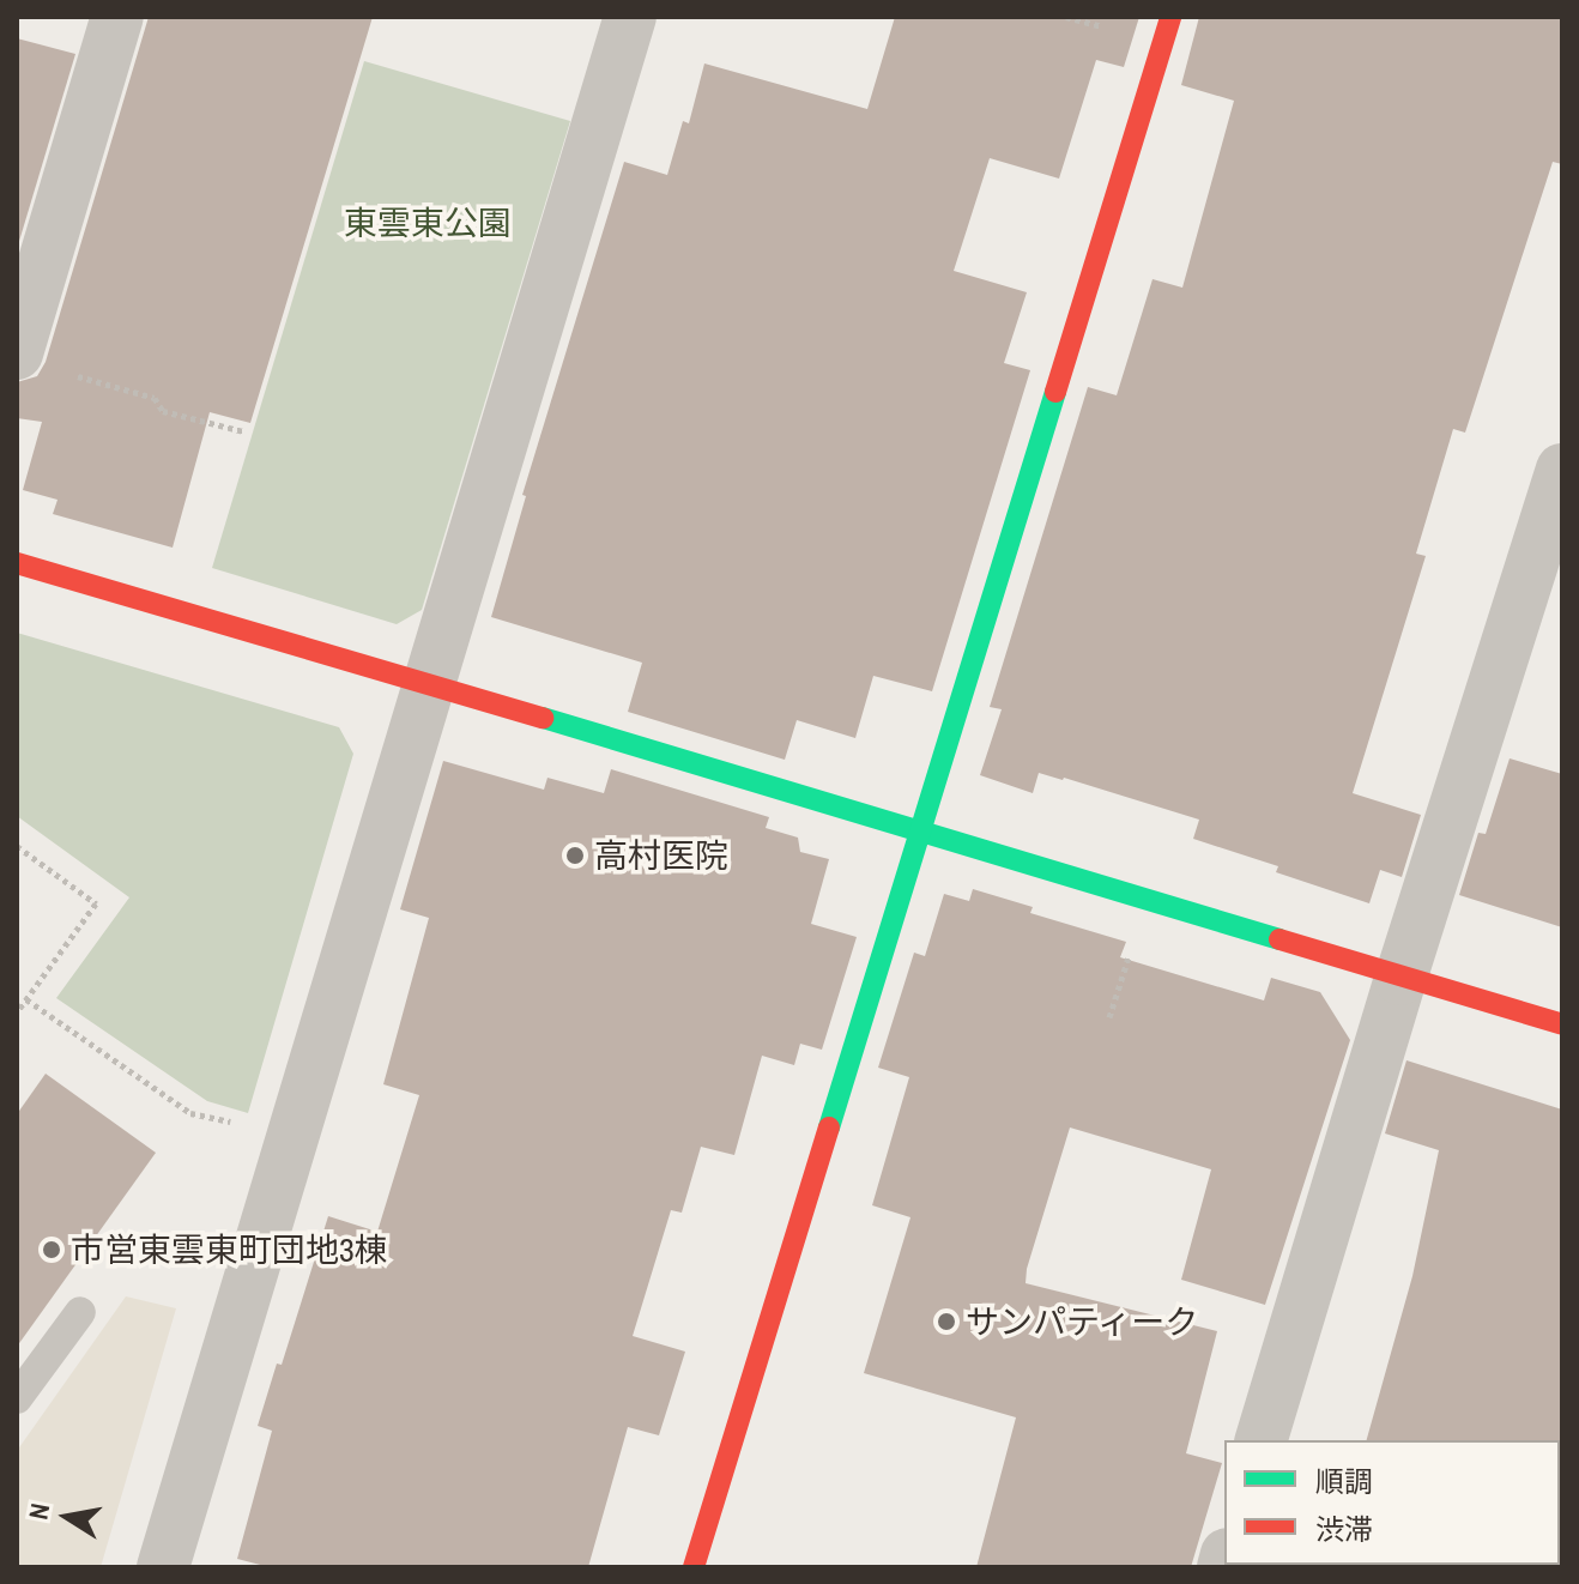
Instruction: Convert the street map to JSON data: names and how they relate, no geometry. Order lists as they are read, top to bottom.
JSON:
{
  "parks": ["東雲東公園"],
  "places": ["高村医院", "市営東雲東町団地3棟", "サンパティーク"],
  "legend": ["順調", "渋滞"],
  "north": "left"
}
